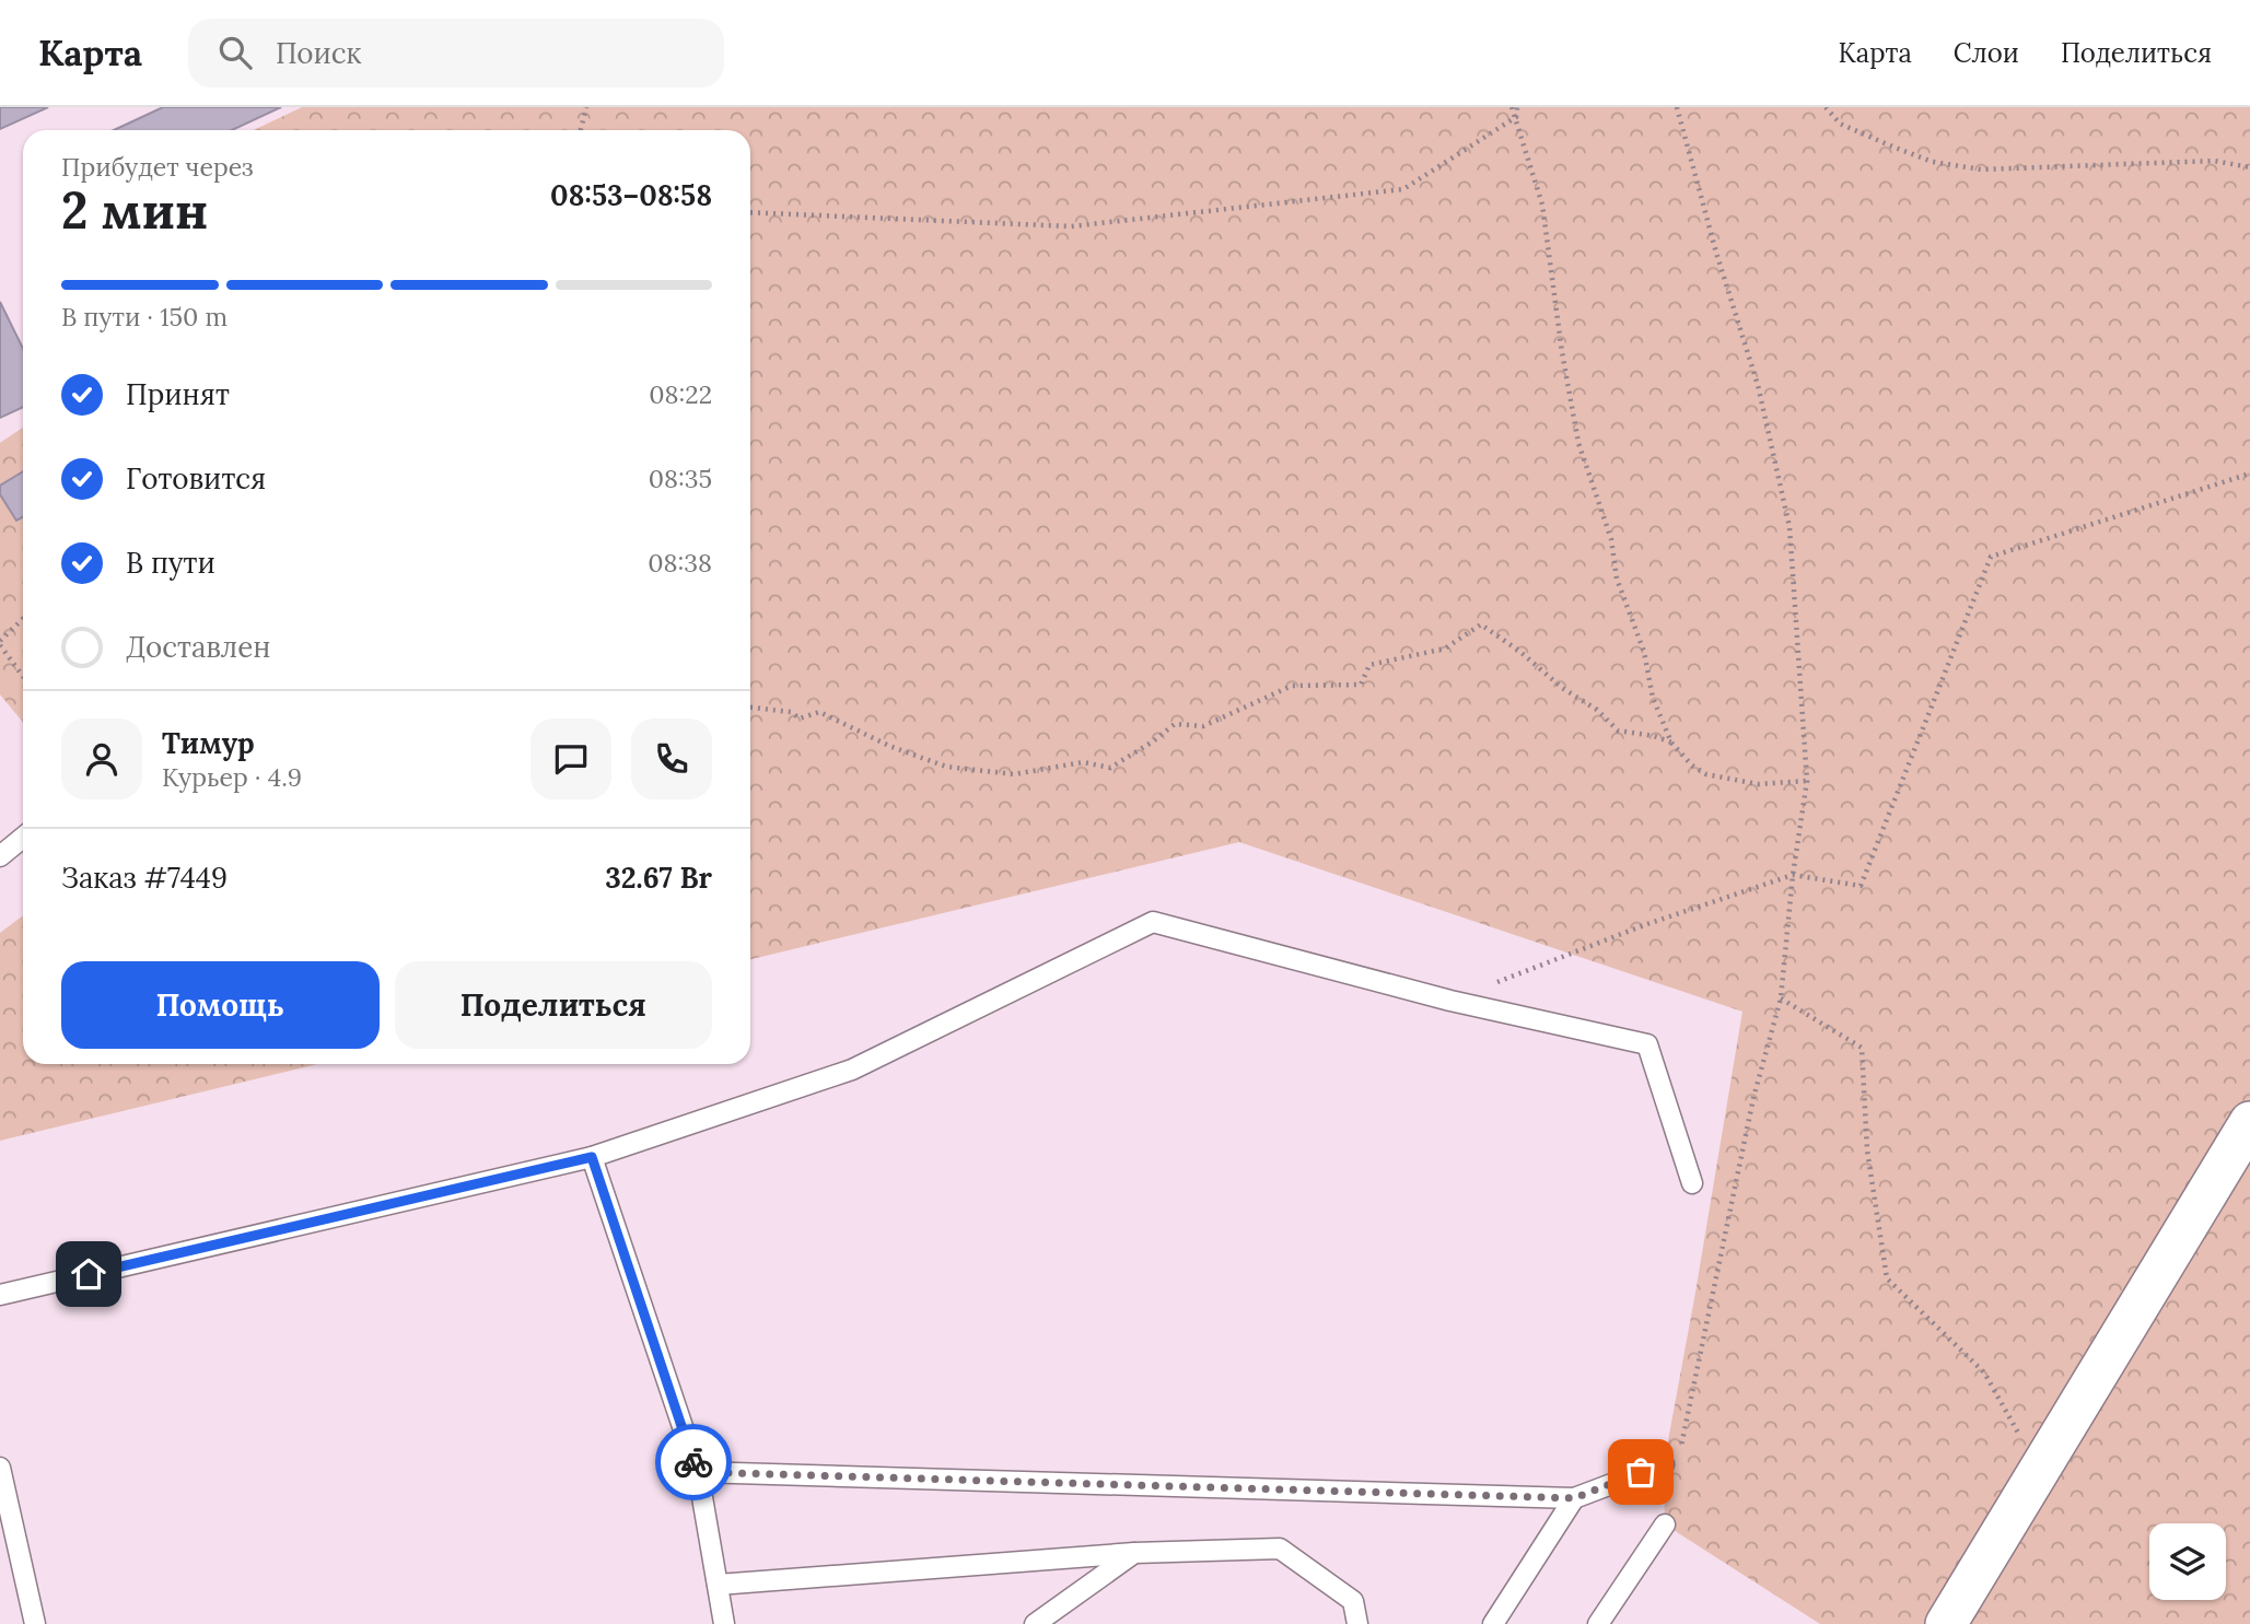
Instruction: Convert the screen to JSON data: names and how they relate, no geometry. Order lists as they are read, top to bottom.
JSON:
{
  "page": {
    "header": "Карта",
    "search": "Поиск",
    "nav": ["Карта", "Слои", "Поделиться"],
    "heading": ["2 мин", "Прибудет через", "08:53–08:58"],
    "panel": [
      "Тимур",
      "Курьер · 4.9",
      "Заказ #7449",
      "32.67 Br"
    ],
    "bar": "В пути · 150 m",
    "list": [
      ["Принят", "08:22"],
      ["Готовится", "08:35"],
      ["В пути", "08:38"],
      "Доставлен"
    ],
    "buttons": ["Помощь", "Поделиться"]
  }
}
